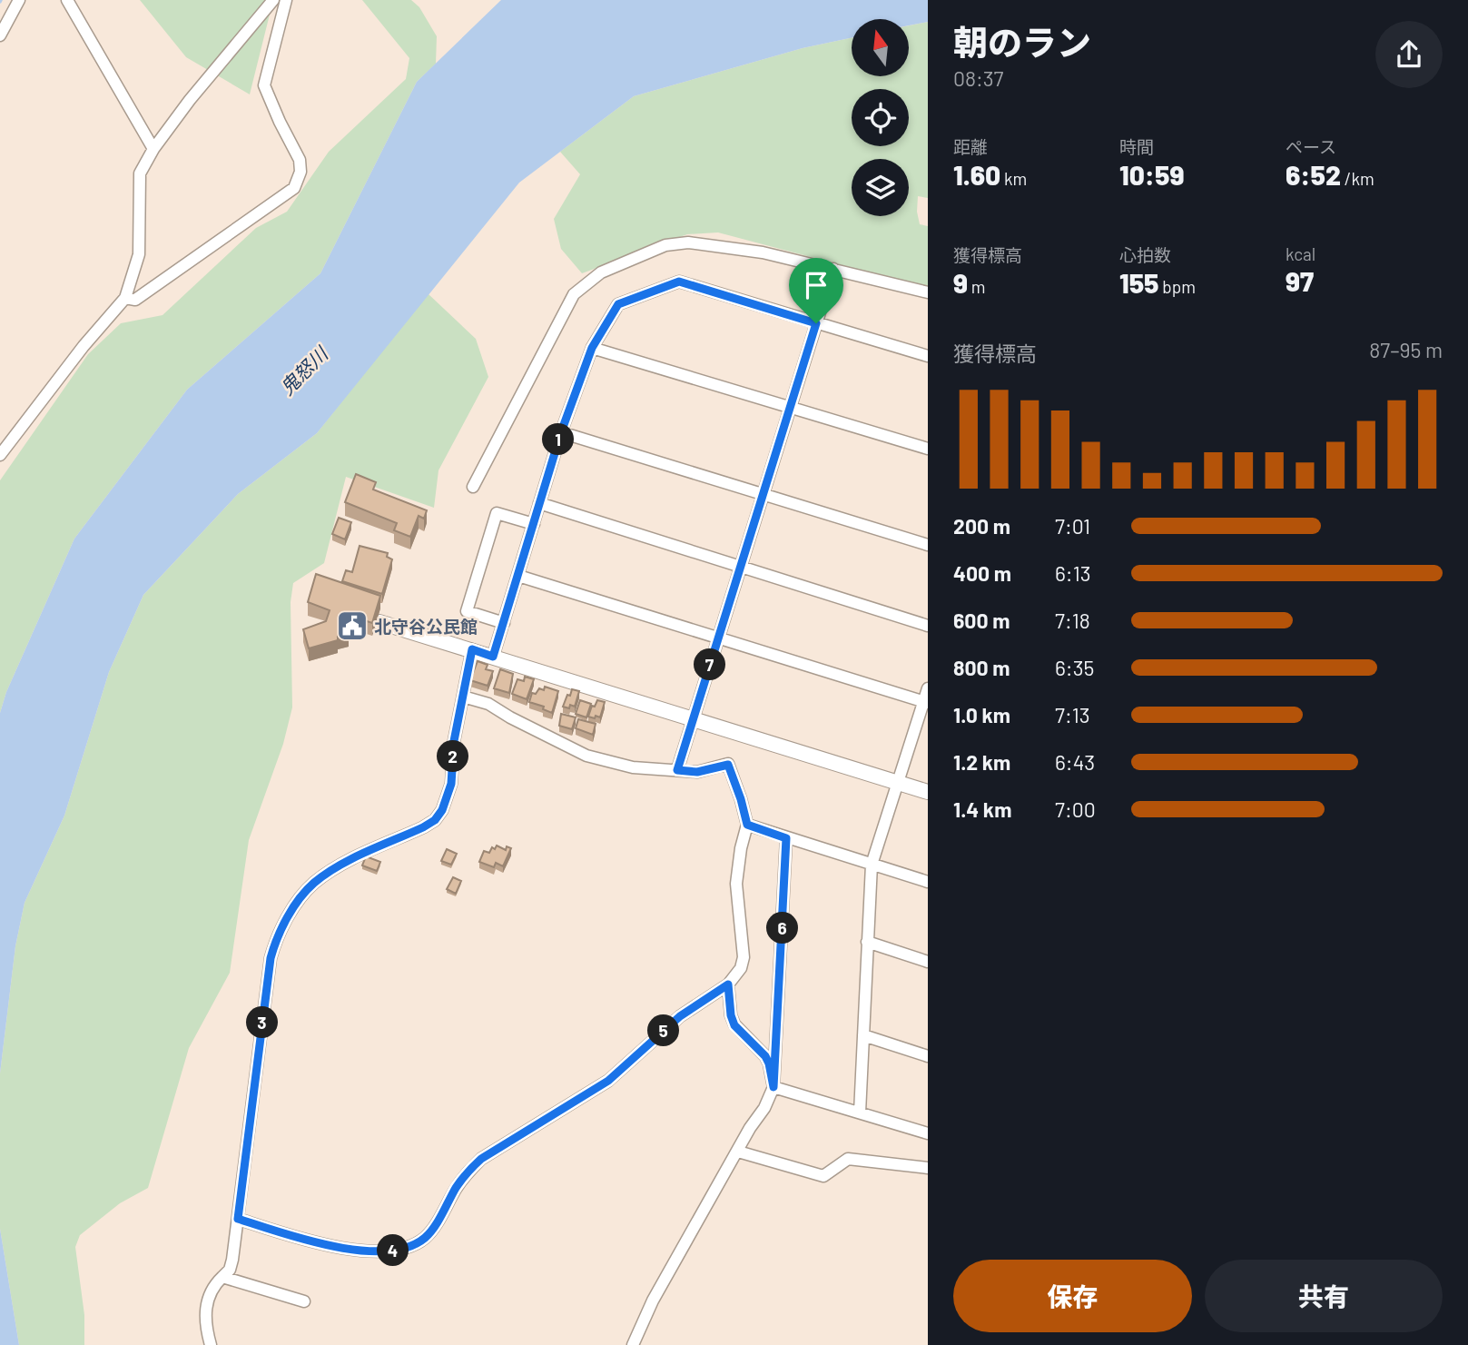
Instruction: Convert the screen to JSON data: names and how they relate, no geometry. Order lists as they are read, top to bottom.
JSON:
{
  "water": ["鬼怒川"],
  "places": {
    "public building": ["北守谷公民館"]
  },
  "north": "top",
  "page": {
    "heading": ["朝のラン", "08:37"],
    "stats": [
      ["距離", "1.60 km"],
      ["時間", "10:59"],
      ["ペース", "6:52 /km"],
      ["獲得標高", "9 m"],
      ["心拍数", "155 bpm"],
      ["kcal", "97"]
    ],
    "chart": ["獲得標高", "87–95 m"],
    "pins": [
      "1",
      "7",
      "2",
      "6",
      "3",
      "5",
      "4"
    ],
    "list": [
      {
        "name": "200 m",
        "note": "7:01"
      },
      {
        "name": "400 m",
        "note": "6:13"
      },
      {
        "name": "600 m",
        "note": "7:18"
      },
      {
        "name": "800 m",
        "note": "6:35"
      },
      {
        "name": "1.0 km",
        "note": "7:13"
      },
      {
        "name": "1.2 km",
        "note": "6:43"
      },
      {
        "name": "1.4 km",
        "note": "7:00"
      }
    ],
    "buttons": ["保存", "共有"]
  }
}
